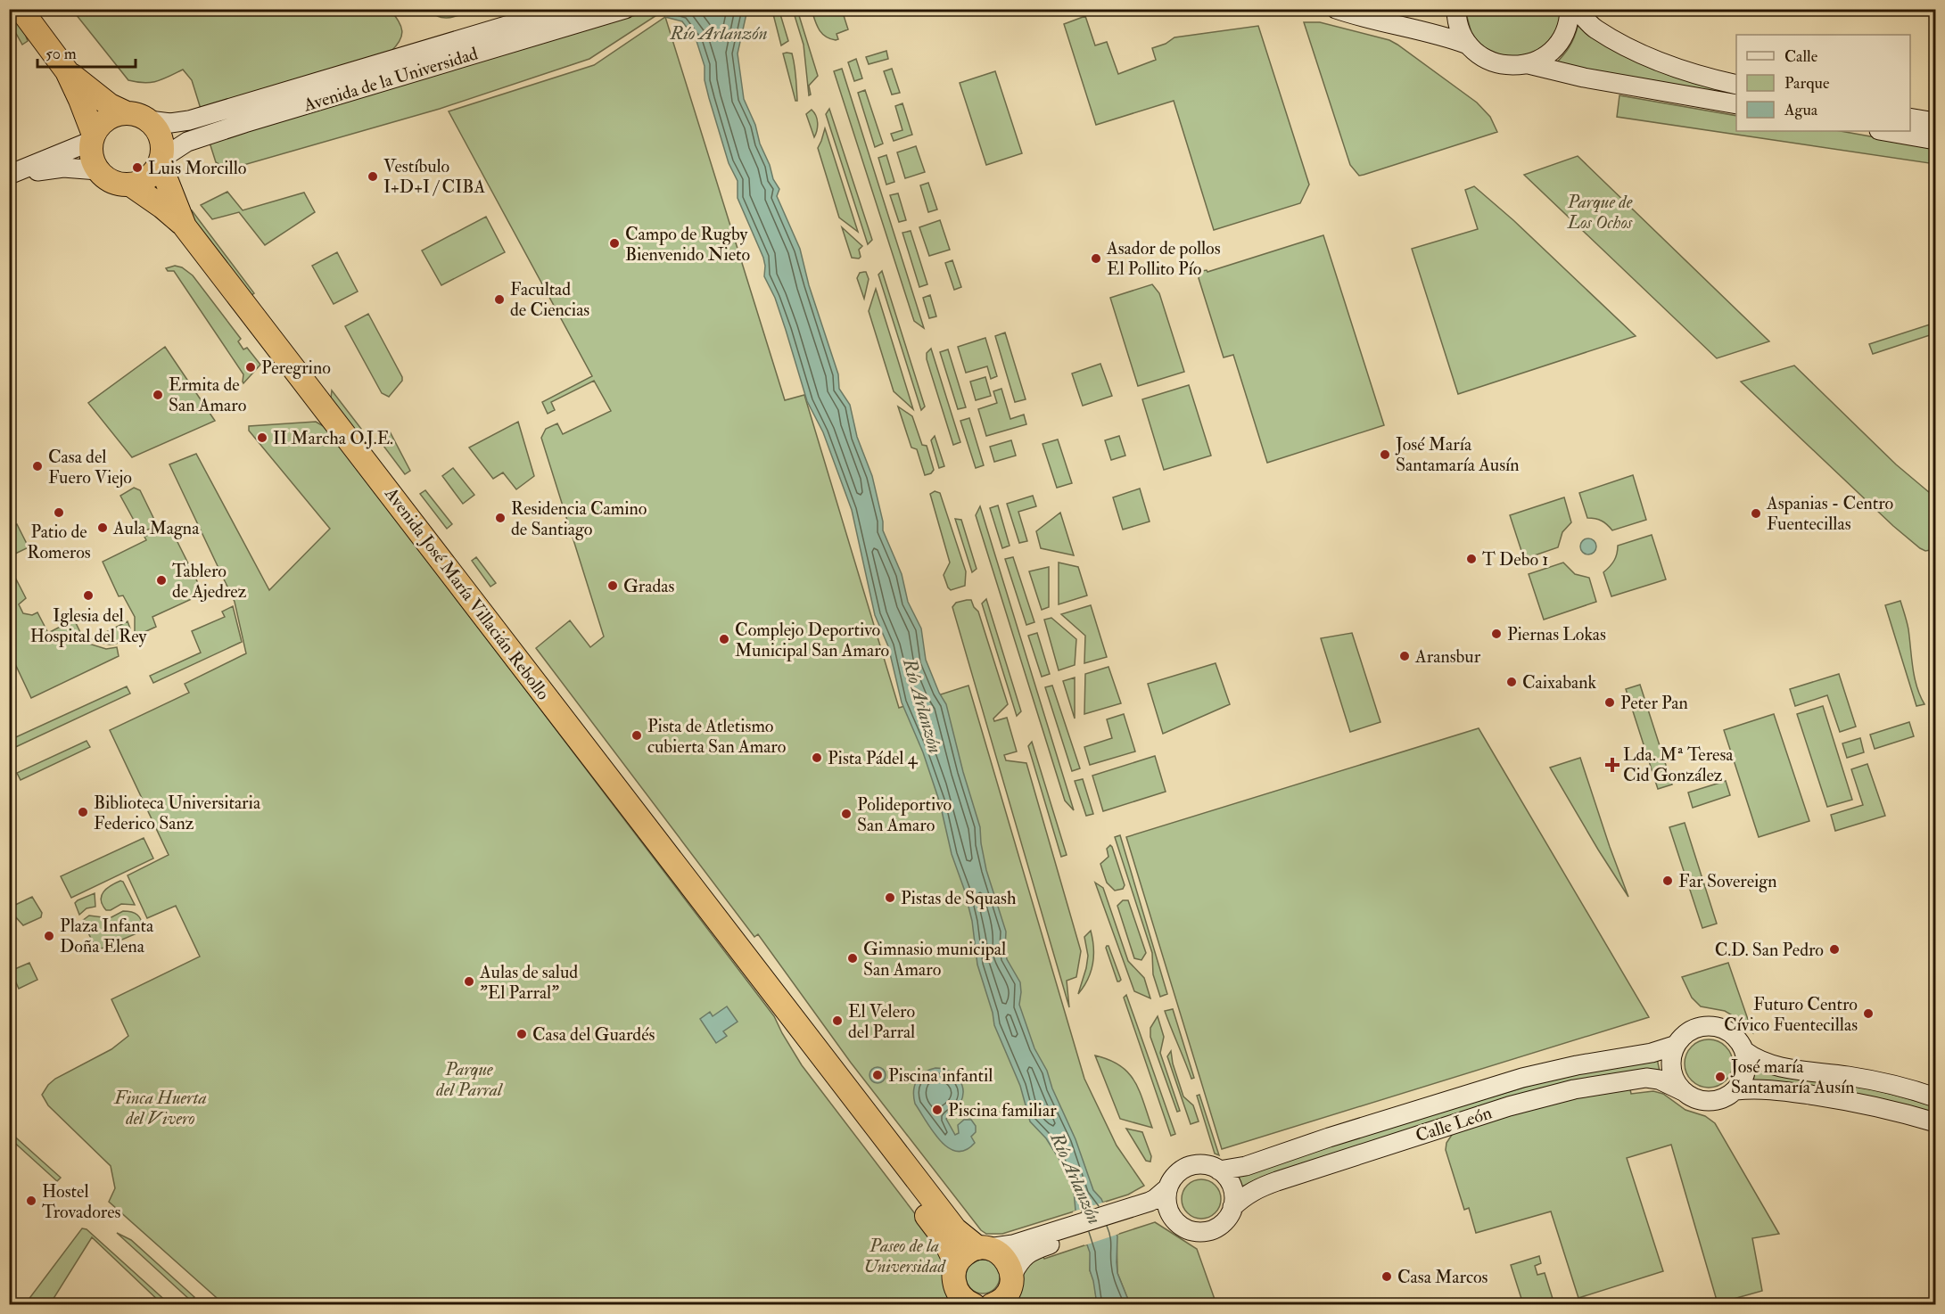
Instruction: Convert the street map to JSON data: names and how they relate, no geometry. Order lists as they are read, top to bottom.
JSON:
{
  "streets": {
    "highway": ["Avenida José María Villacián Rebollo"],
    "main road": ["Avenida de la Universidad", "Calle León"]
  },
  "crossings": [
    ["Avenida de la Universidad", "Avenida José María Villacián Rebollo"]
  ],
  "water": ["Río Arlanzón"],
  "parks": [
    "Parque de Los Ochos",
    "Parque del Parral",
    "Finca Huerta del Vivero",
    "Paseo de la Universidad"
  ],
  "places": {
    "other": [
      "Luis Morcillo",
      "Vestíbulo I+D+I / CIBA",
      "Campo de Rugby Bienvenido Nieto",
      "Asador de pollos El Pollito Pío",
      "Facultad de Ciencias",
      "Peregrino",
      "Ermita de San Amaro",
      "II Marcha O.J.E.",
      "José María Santamaría Ausín",
      "Casa del Fuero Viejo",
      "Patio de Romeros",
      "Aspanias - Centro Fuentecillas",
      "Residencia Camino de Santiago",
      "Aula Magna",
      "T Debo 1",
      "Tablero de Ajedrez",
      "Gradas",
      "Iglesia del Hospital del Rey",
      "Piernas Lokas",
      "Complejo Deportivo Municipal San Amaro",
      "Aransbur",
      "Caixabank",
      "Peter Pan",
      "Pista de Atletismo cubierta San Amaro",
      "Pista Pádel 4",
      "Biblioteca Universitaria Federico Sanz",
      "Polideportivo San Amaro",
      "Far Sovereign",
      "Pistas de Squash",
      "Plaza Infanta Doña Elena",
      "C.D. San Pedro",
      "Gimnasio municipal San Amaro",
      "Aulas de salud \"El Parral\"",
      "Futuro Centro Cívico Fuentecillas",
      "El Velero del Parral",
      "Casa del Guardés",
      "Piscina infantil",
      "José maría Santamaría Ausín",
      "Piscina familiar",
      "Hostel Trovadores",
      "Casa Marcos"
    ],
    "health": ["Lda. Mª Teresa Cid González"]
  },
  "legend": ["Calle", "Parque", "Agua"],
  "scale_bar": "50 m"
}
